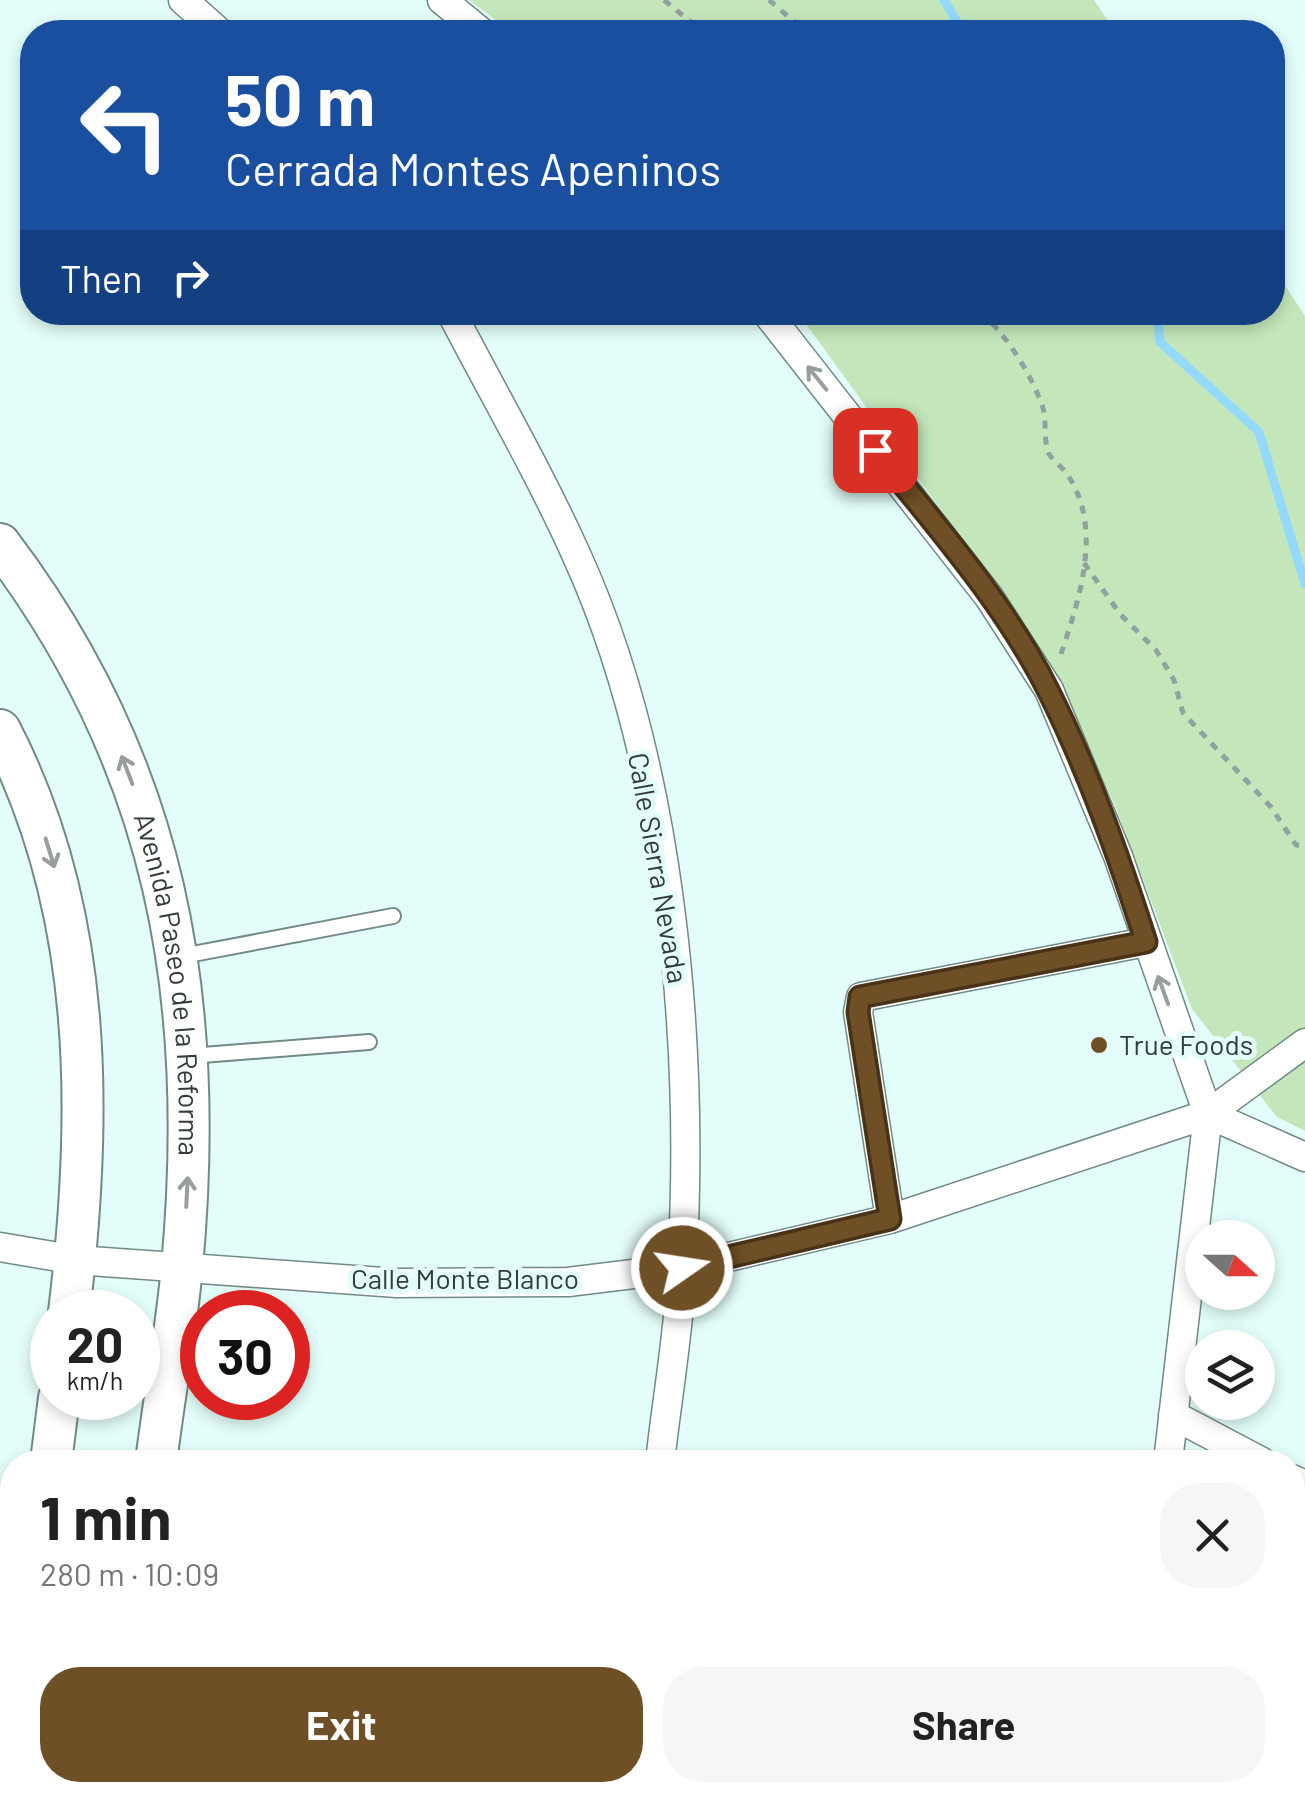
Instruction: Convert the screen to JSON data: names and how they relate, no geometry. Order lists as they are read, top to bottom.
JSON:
{
  "streets": {
    "main road": ["Avenida Paseo de la Reforma"],
    "street": ["Calle Sierra Nevada", "Calle Monte Blanco"]
  },
  "crossings": [
    ["Calle Sierra Nevada", "Calle Monte Blanco"],
    ["Avenida Paseo de la Reforma", "Calle Monte Blanco"]
  ],
  "places": ["True Foods"],
  "north": "right",
  "page": {
    "turn": ["50 m", "Cerrada Montes Apeninos"],
    "then": "Then",
    "speed": "20 km/h",
    "limit": "30",
    "heading": ["1 min", "280 m · 10:09"],
    "buttons": ["Exit", "Share"]
  }
}
